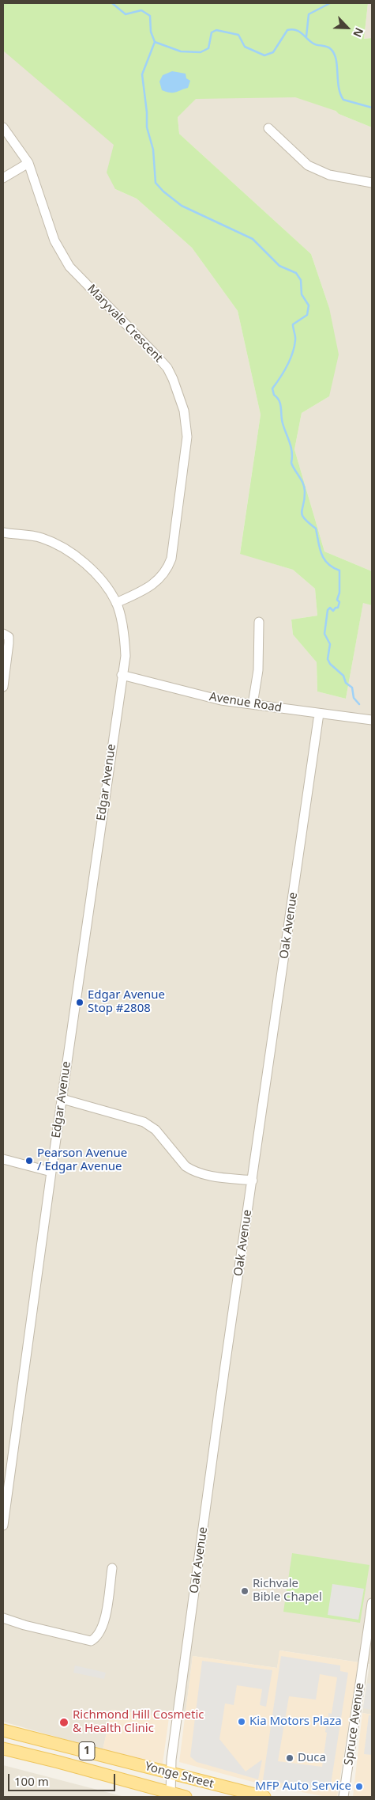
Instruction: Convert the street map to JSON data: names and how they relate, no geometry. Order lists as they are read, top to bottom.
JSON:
{
  "streets": {
    "main road": ["1", "Yonge Street"],
    "street": [
      "Maryvale Crescent",
      "Avenue Road",
      "Edgar Avenue",
      "Oak Avenue",
      "Spruce Avenue"
    ]
  },
  "crossings": [
    ["Maryvale Crescent", "Edgar Avenue"],
    ["Avenue Road", "Edgar Avenue"],
    ["Avenue Road", "Oak Avenue"],
    ["Oak Avenue", "Yonge Street"]
  ],
  "places": [
    "Edgar Avenue Stop #2808",
    "Pearson Avenue / Edgar Avenue",
    "Richvale Bible Chapel",
    "Kia Motors Plaza",
    "Richmond Hill Cosmetic & Health Clinic",
    "Duca",
    "MFP Auto Service"
  ],
  "scale_bar": "100 m",
  "north": "bottom right"
}
